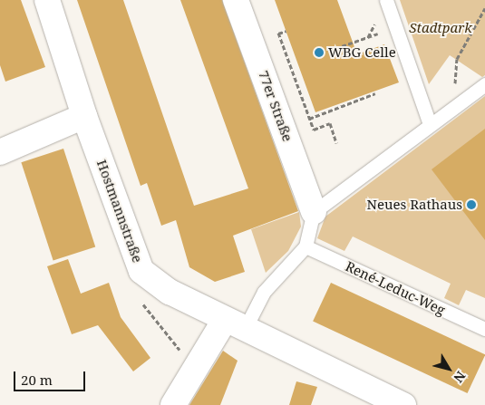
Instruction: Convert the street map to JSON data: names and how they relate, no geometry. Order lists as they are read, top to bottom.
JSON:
{
  "streets": {
    "street": ["77er Straße", "Hostmannstraße"],
    "lane": ["René-Leduc-Weg"]
  },
  "parks": ["Stadtpark"],
  "places": ["WBG Celle", "Neues Rathaus"],
  "scale_bar": "20 m",
  "north": "bottom right"
}
